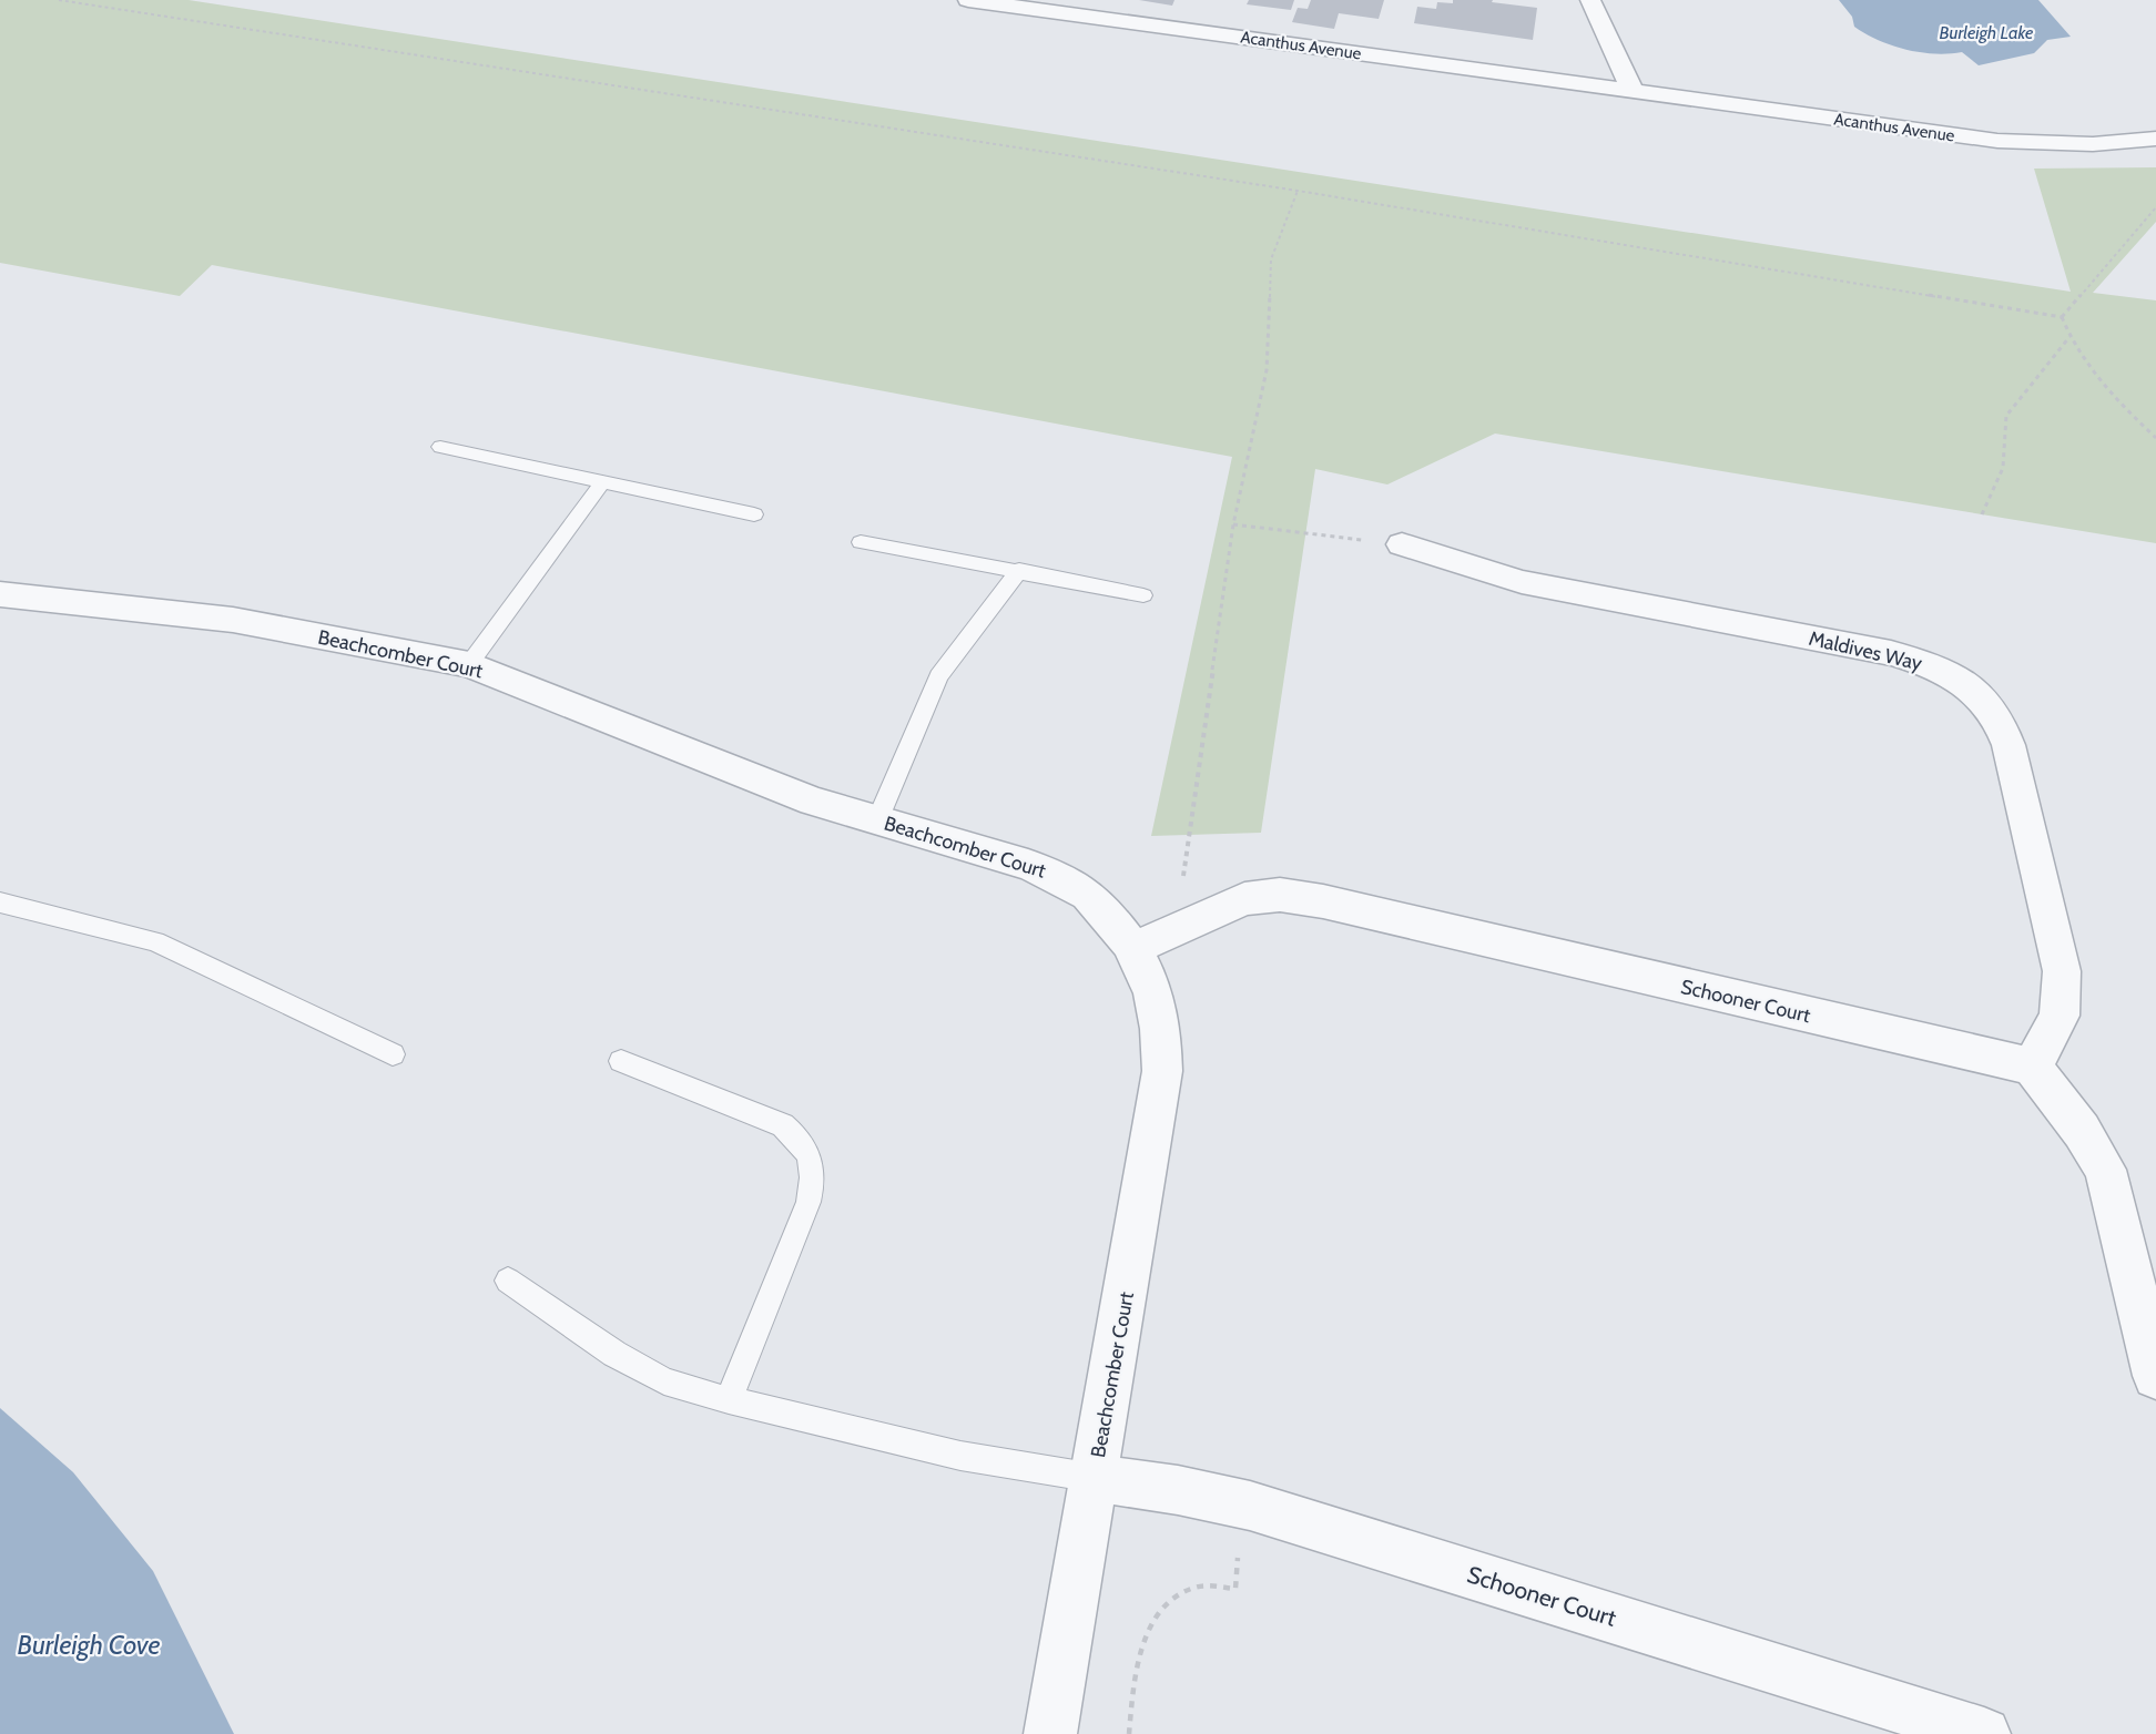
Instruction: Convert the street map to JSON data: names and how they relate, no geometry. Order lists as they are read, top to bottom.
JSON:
{
  "streets": {
    "street": [
      "Acanthus Avenue",
      "Maldives Way",
      "Beachcomber Court",
      "Schooner Court"
    ]
  },
  "crossings": [
    ["Maldives Way", "Schooner Court"],
    ["Beachcomber Court", "Schooner Court"]
  ],
  "water": ["Burleigh Lake", "Burleigh Cove"]
}
